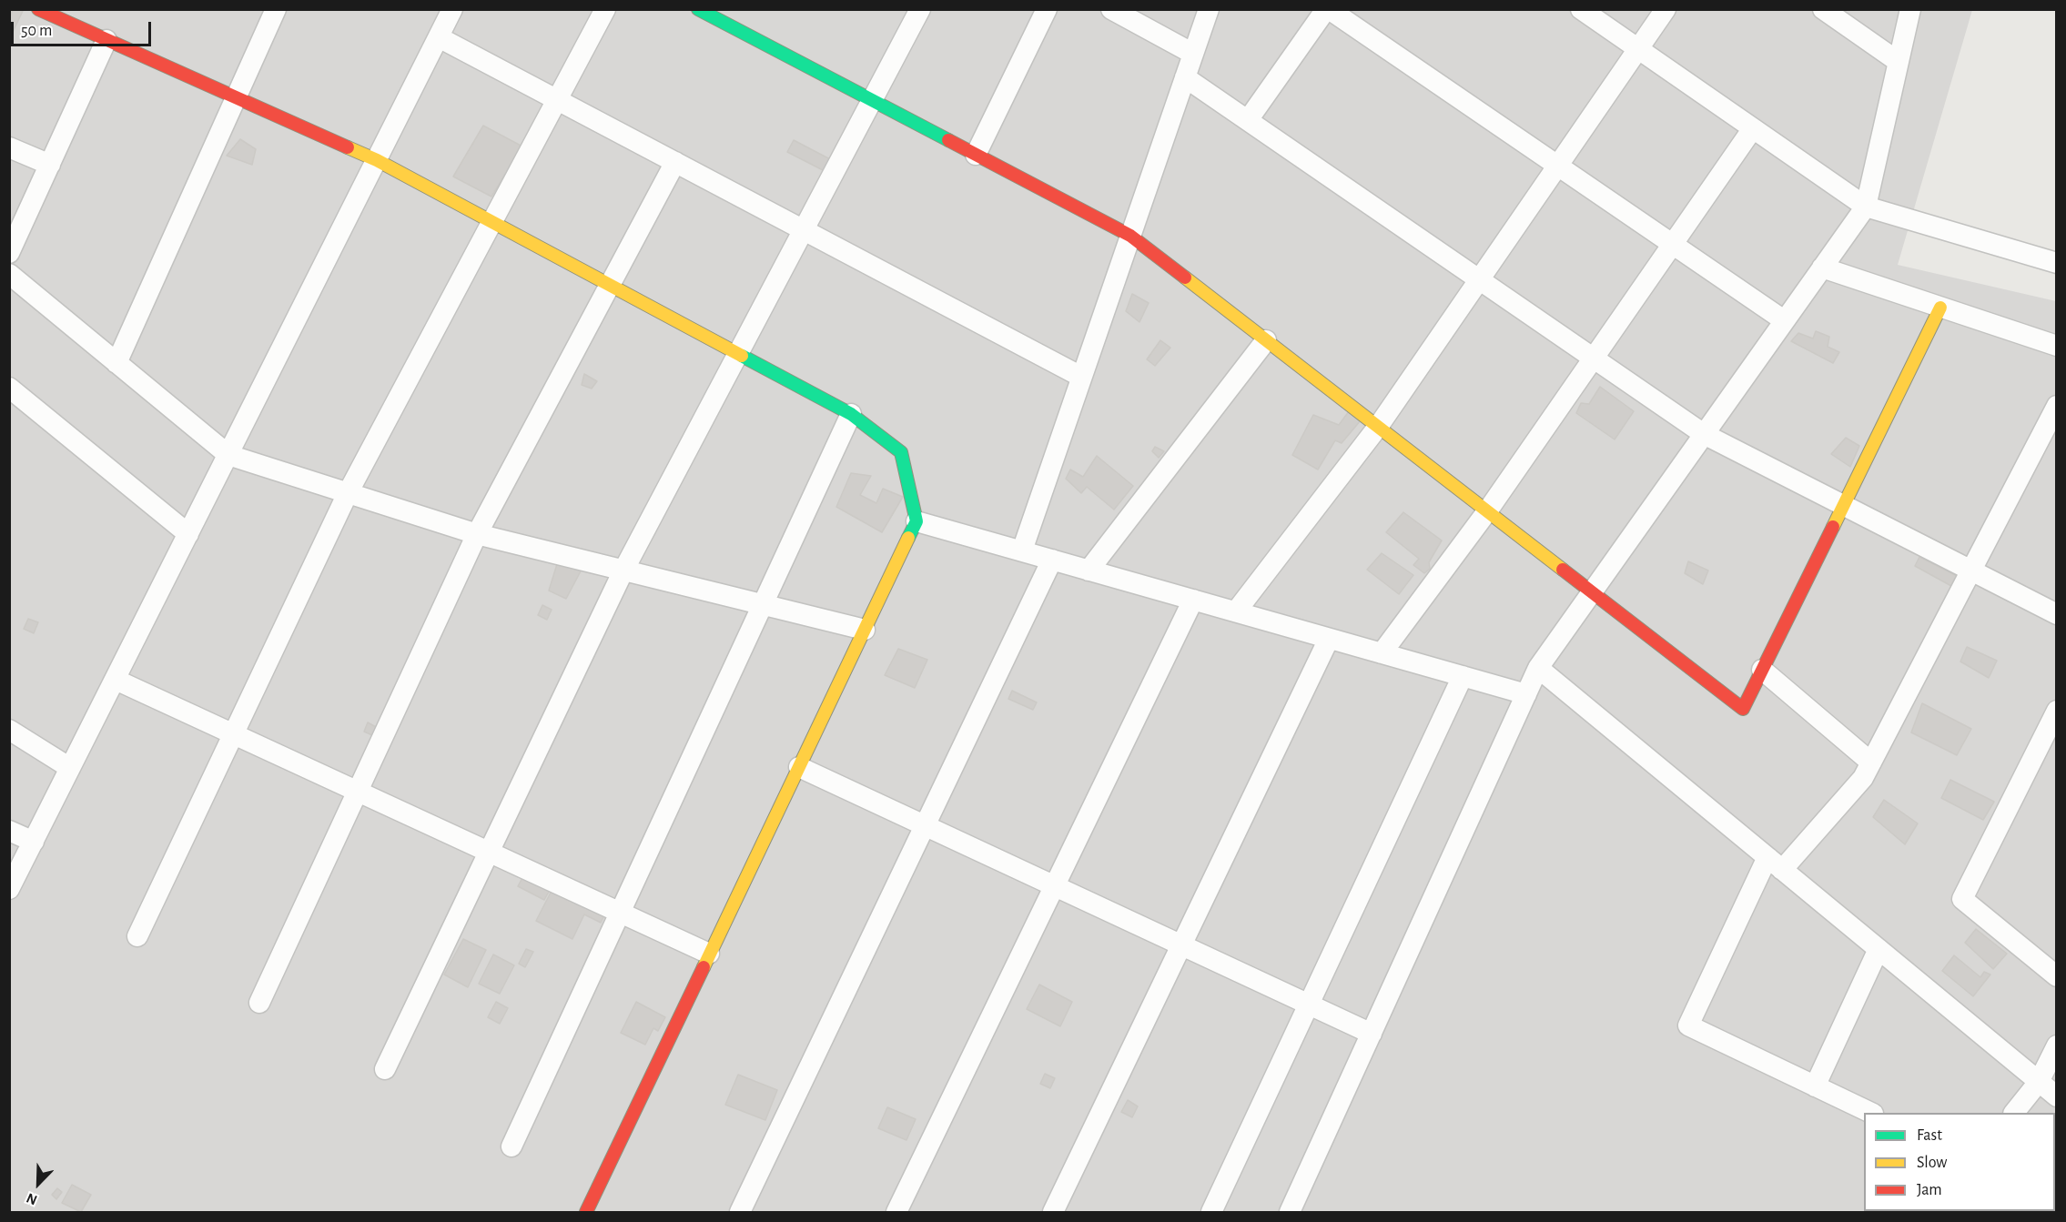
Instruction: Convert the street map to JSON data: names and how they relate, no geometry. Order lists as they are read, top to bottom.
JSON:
{
  "legend": ["Fast", "Slow", "Jam"],
  "scale_bar": "50 m",
  "north": "bottom left"
}
